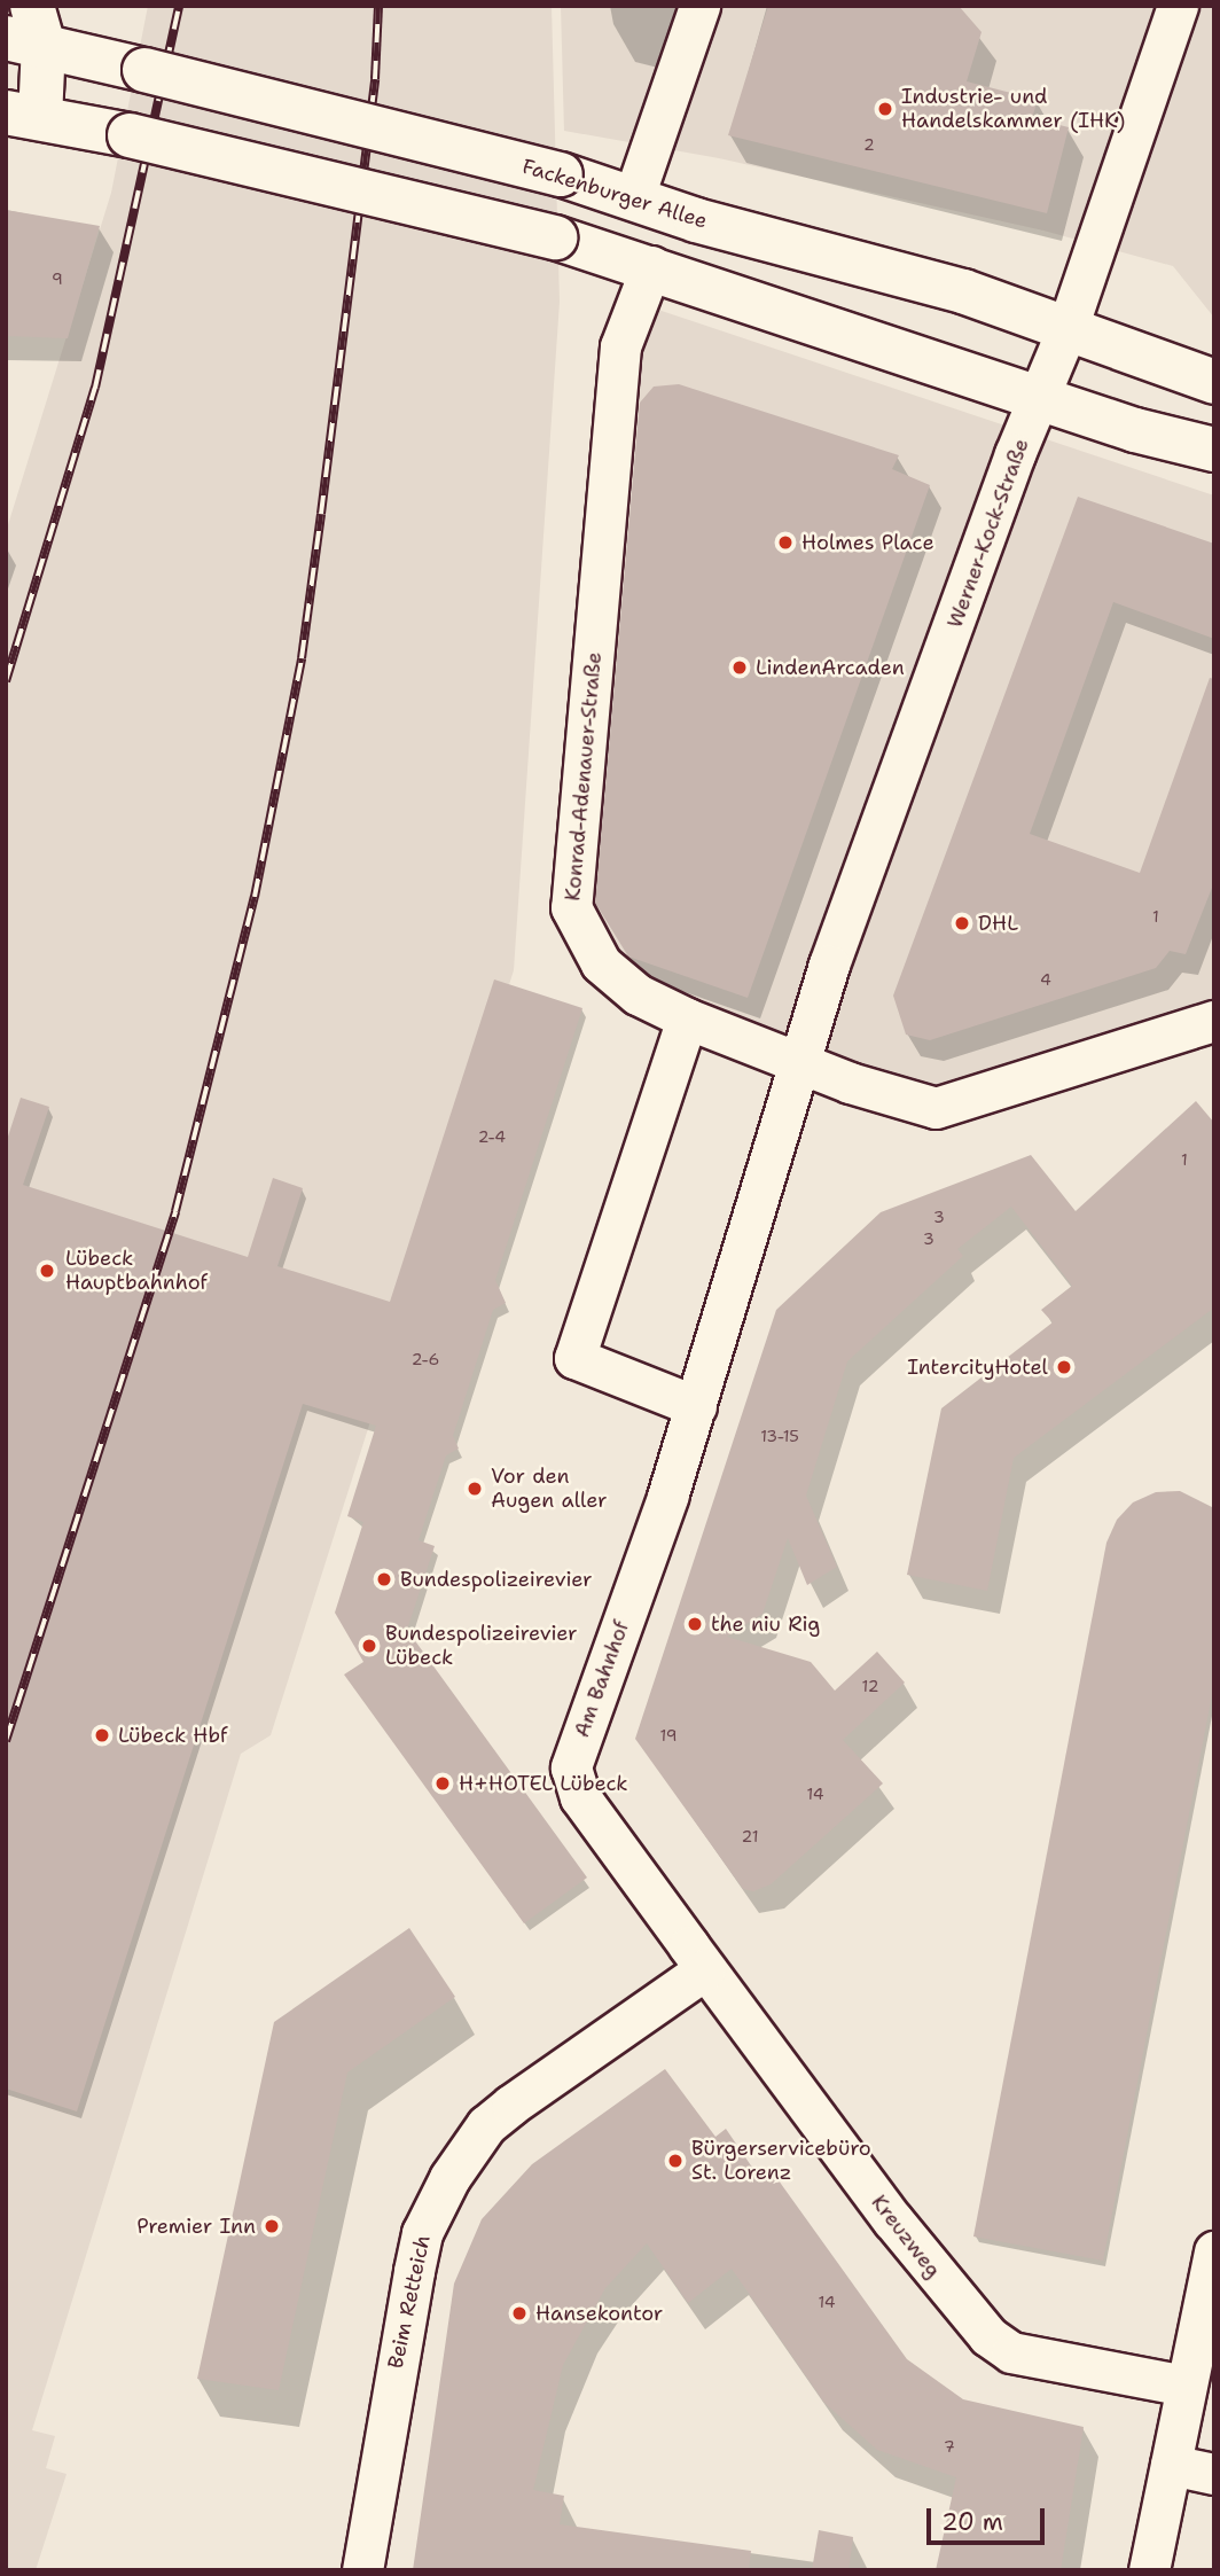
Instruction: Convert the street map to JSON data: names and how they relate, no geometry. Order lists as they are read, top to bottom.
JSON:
{
  "streets": {
    "main road": ["Fackenburger Allee"],
    "street": [
      "Werner-Kock-Straße",
      "Konrad-Adenauer-Straße",
      "Am Bahnhof",
      "Kreuzweg",
      "Beim Retteich"
    ]
  },
  "crossings": [
    ["Fackenburger Allee", "Werner-Kock-Straße"],
    ["Werner-Kock-Straße", "Konrad-Adenauer-Straße"],
    ["Werner-Kock-Straße", "Am Bahnhof"],
    ["Konrad-Adenauer-Straße", "Am Bahnhof"],
    ["Am Bahnhof", "Kreuzweg"],
    ["Am Bahnhof", "Beim Retteich"],
    ["Kreuzweg", "Beim Retteich"]
  ],
  "places": [
    "Industrie- und Handelskammer (IHK)",
    "Holmes Place",
    "LindenArcaden",
    "DHL",
    "Lübeck Hauptbahnhof",
    "IntercityHotel",
    "Vor den Augen aller",
    "Bundespolizeirevier",
    "the niu Rig",
    "Bundespolizeirevier Lübeck",
    "Lübeck Hbf",
    "H+HOTEL Lübeck",
    "Bürgerservicebüro St. Lorenz",
    "Premier Inn",
    "Hansekontor"
  ],
  "house_numbers": [
    "2",
    "9",
    "1",
    "4",
    "2-4",
    "1",
    "3",
    "3",
    "2-6",
    "13-15",
    "12",
    "19",
    "14",
    "21",
    "14",
    "7"
  ],
  "scale_bar": "20 m"
}
